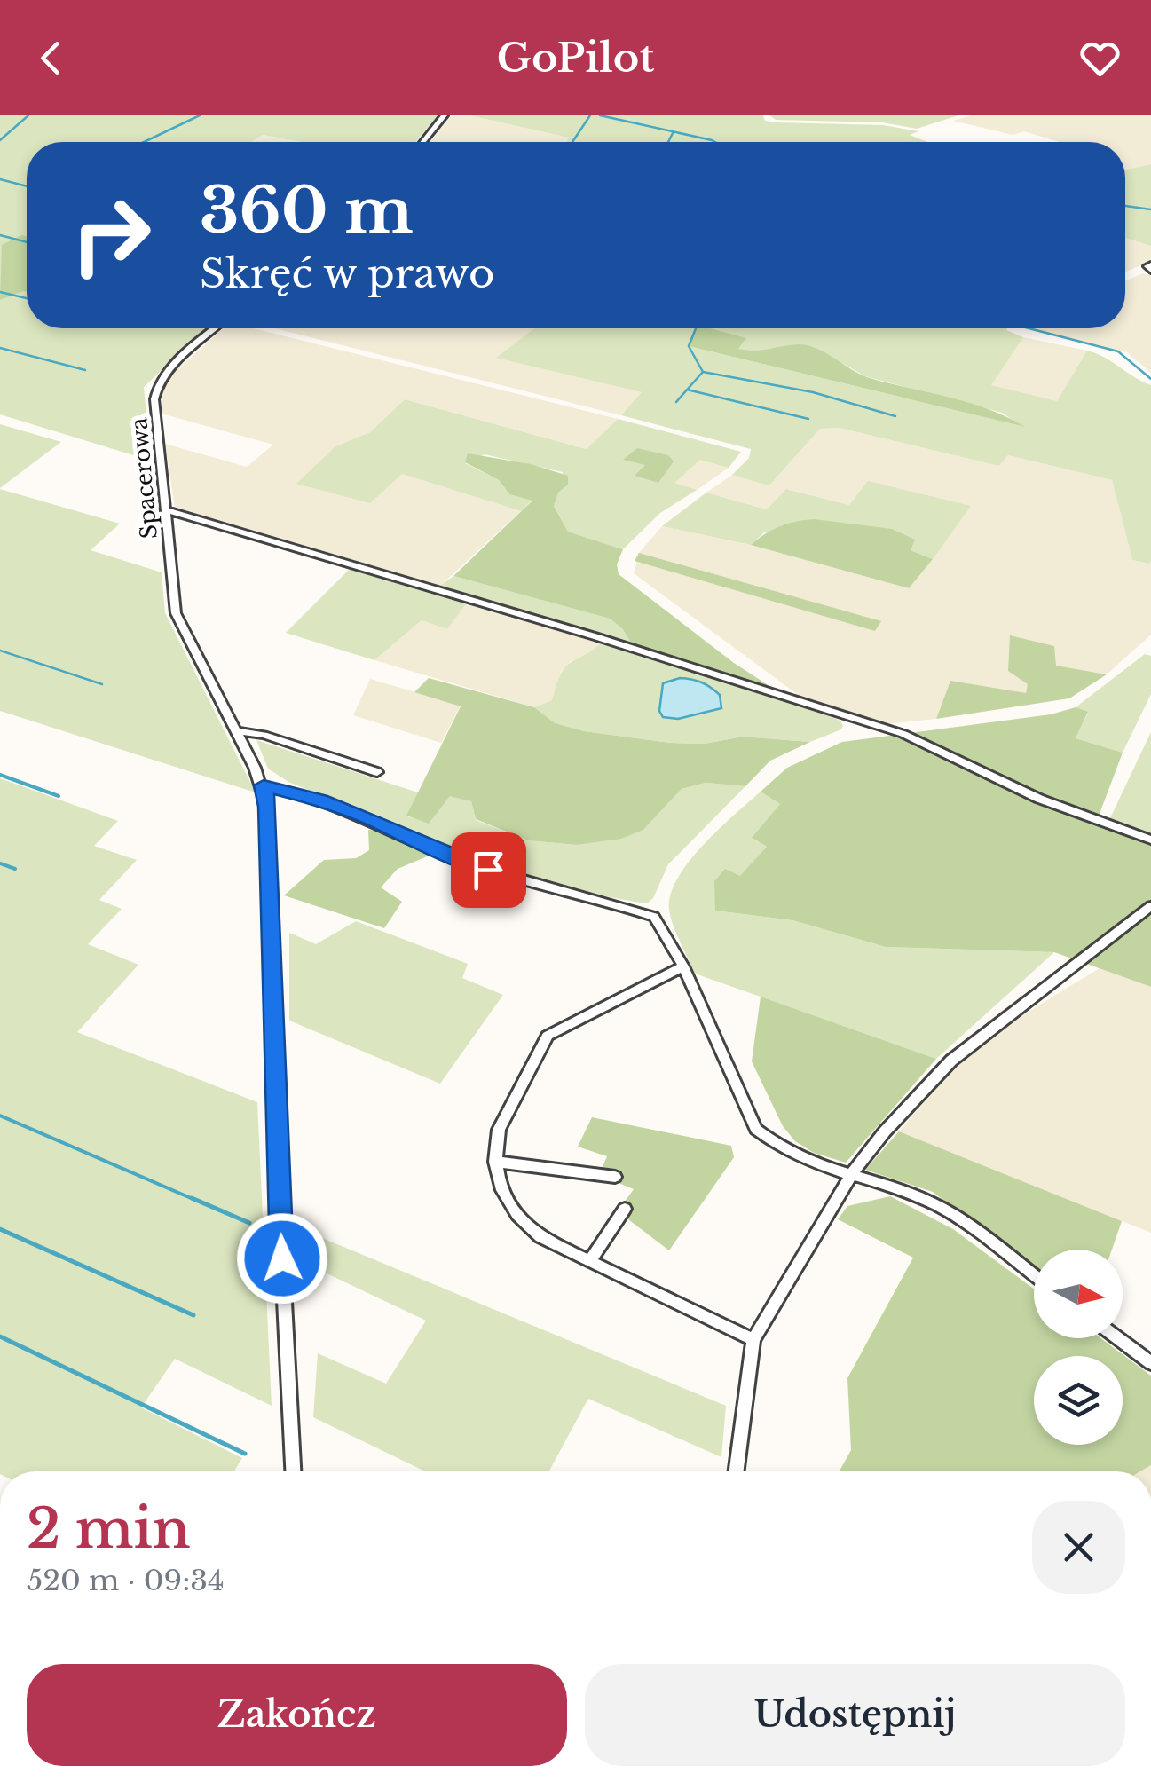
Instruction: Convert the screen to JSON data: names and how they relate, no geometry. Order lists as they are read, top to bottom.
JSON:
{
  "streets": {
    "street": ["Spacerowa"]
  },
  "north": "right",
  "page": {
    "header": "GoPilot",
    "turn": ["360 m", "Skręć w prawo"],
    "heading": ["2 min", "520 m · 09:34"],
    "buttons": ["Zakończ", "Udostępnij"]
  }
}
